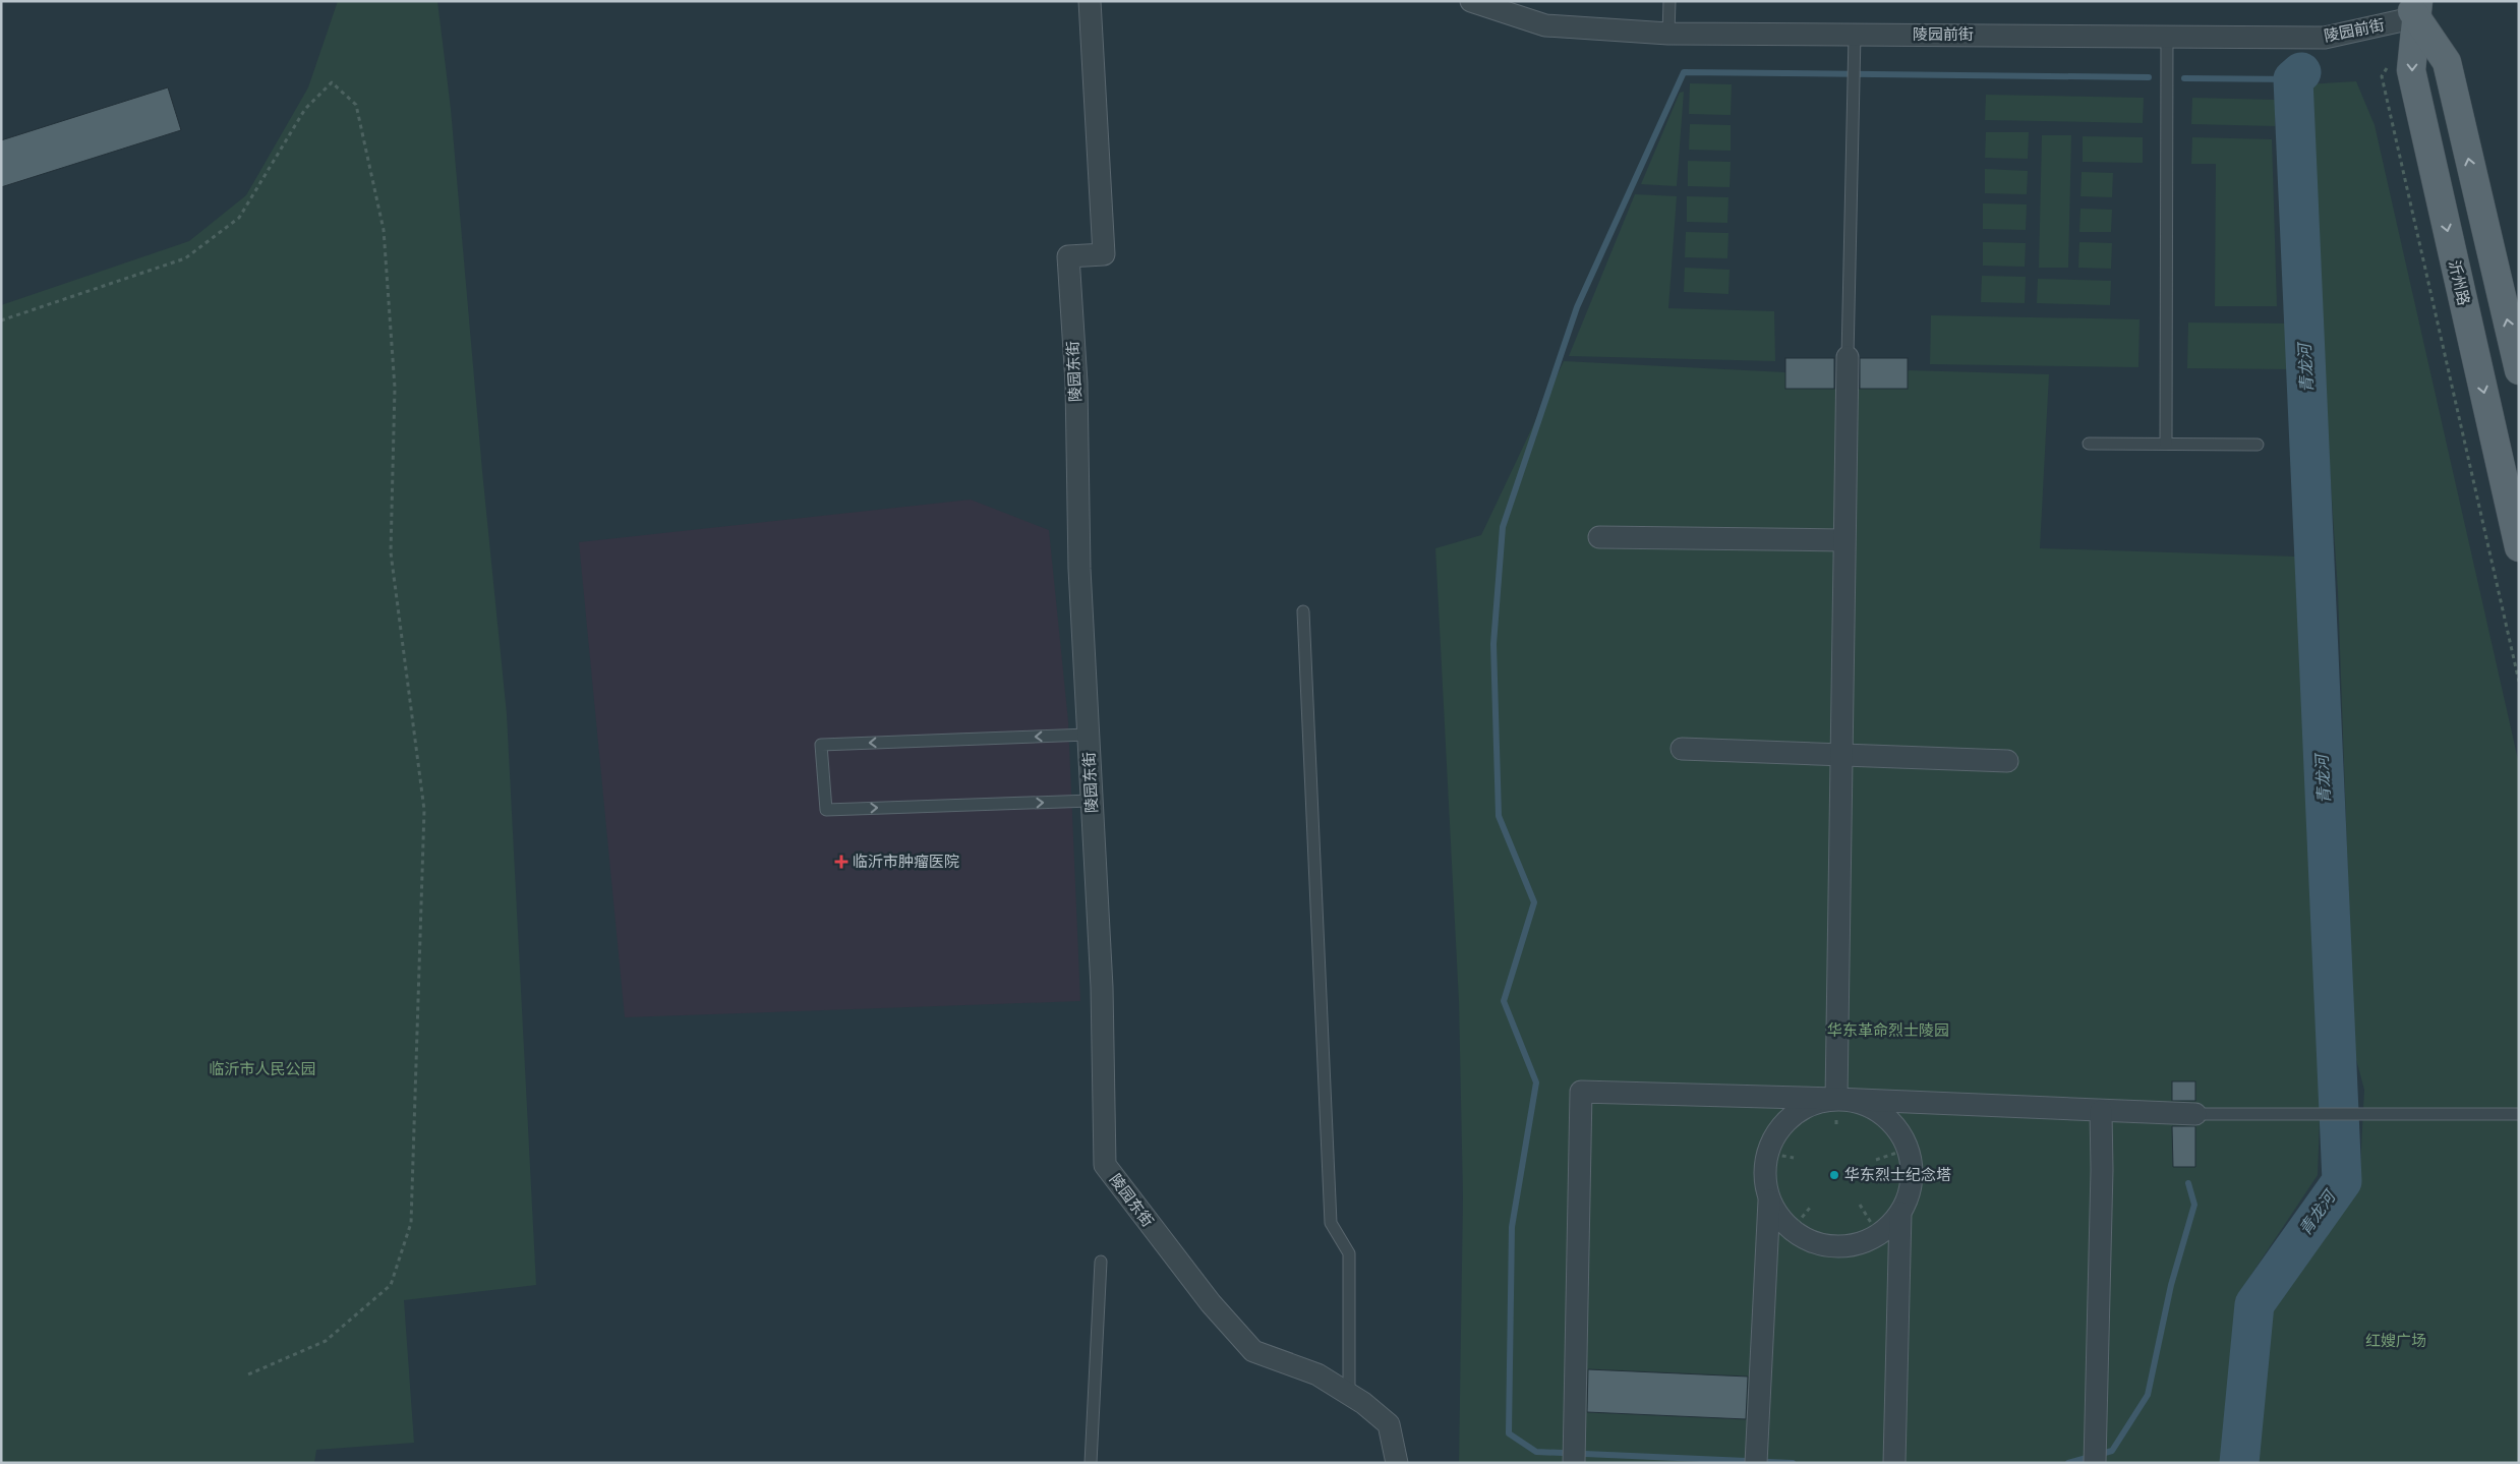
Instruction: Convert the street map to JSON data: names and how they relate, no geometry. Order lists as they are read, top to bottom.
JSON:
{
  "streets": {
    "main road": ["沂州路"],
    "street": ["陵园前街", "陵园东街"]
  },
  "crossings": [
    ["陵园前街", "沂州路"]
  ],
  "water": ["青龙河"],
  "parks": ["华东革命烈士陵园", "临沂市人民公园", "红嫂广场"],
  "places": {
    "health": ["临沂市肿瘤医院"],
    "other": ["华东烈士纪念塔"]
  }
}
